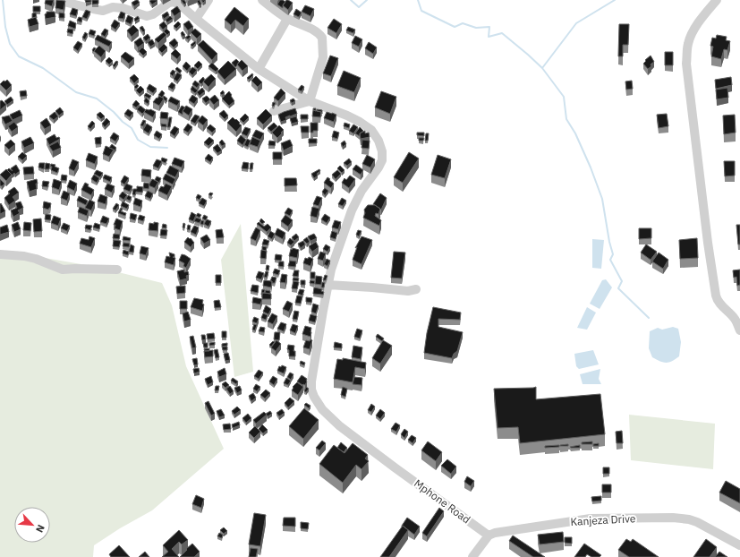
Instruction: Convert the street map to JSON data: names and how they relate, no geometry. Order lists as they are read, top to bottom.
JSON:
{
  "streets": {
    "street": ["Mphone Road", "Kanjeza Drive"]
  },
  "crossings": [
    ["Mphone Road", "Kanjeza Drive"]
  ],
  "north": "bottom right"
}
